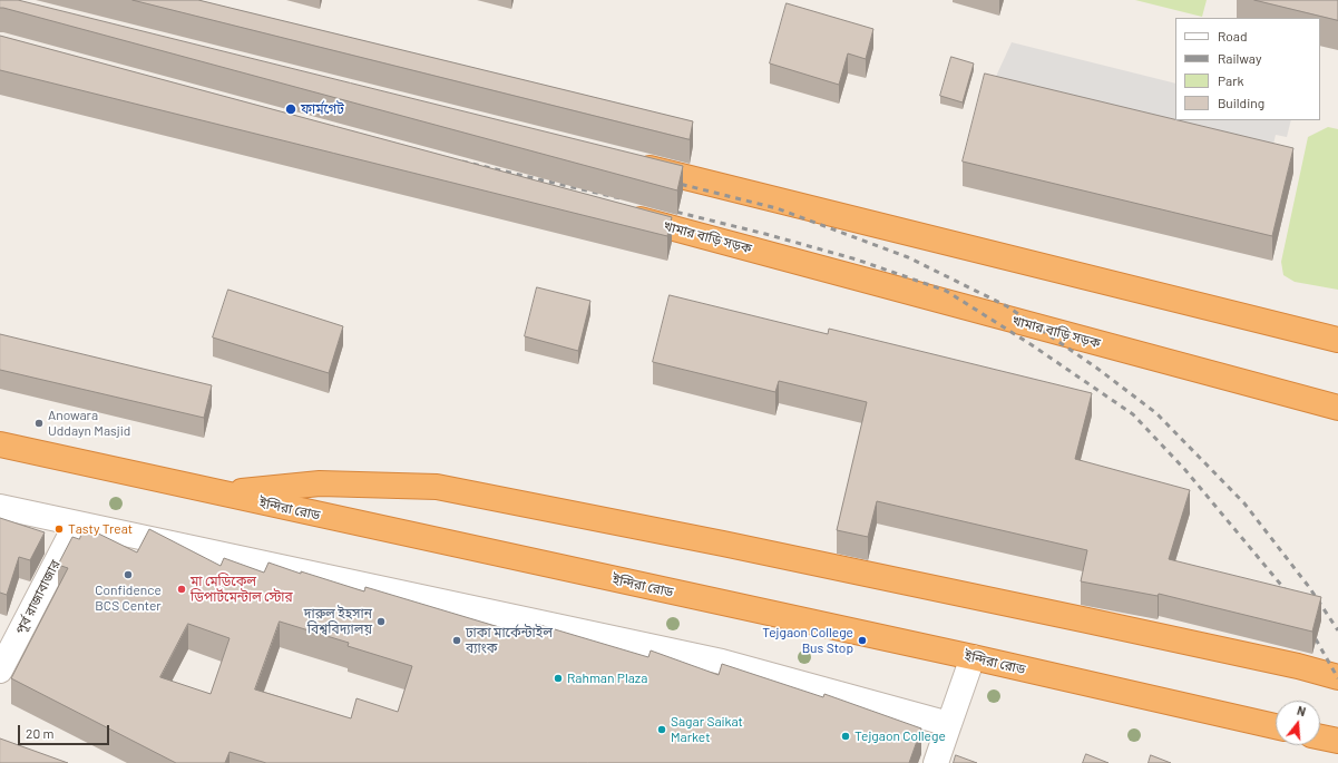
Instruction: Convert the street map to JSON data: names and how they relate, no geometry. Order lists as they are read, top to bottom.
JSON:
{
  "streets": {
    "highway": ["খামার বাড়ি সড়ক", "ইন্দিরা রোড"],
    "street": ["পূর্ব রাজাবাজার"]
  },
  "places": [
    "ফার্মগেট",
    "Anowara Uddayn Masjid",
    "Tasty Treat",
    "Confidence BCS Center",
    "মা মেডিকেল ডিপার্টমেন্টাল স্টোর",
    "দারুল ইহসান বিশ্ববিদ্যালয়",
    "ঢাকা মার্কেন্টাইল ব্যাংক",
    "Tejgaon College Bus Stop",
    "Rahman Plaza",
    "Sagar Saikat Market",
    "Tejgaon College"
  ],
  "legend": [
    "Road",
    "Railway",
    "Park",
    "Building"
  ],
  "scale_bar": "20 m",
  "north": "top"
}
